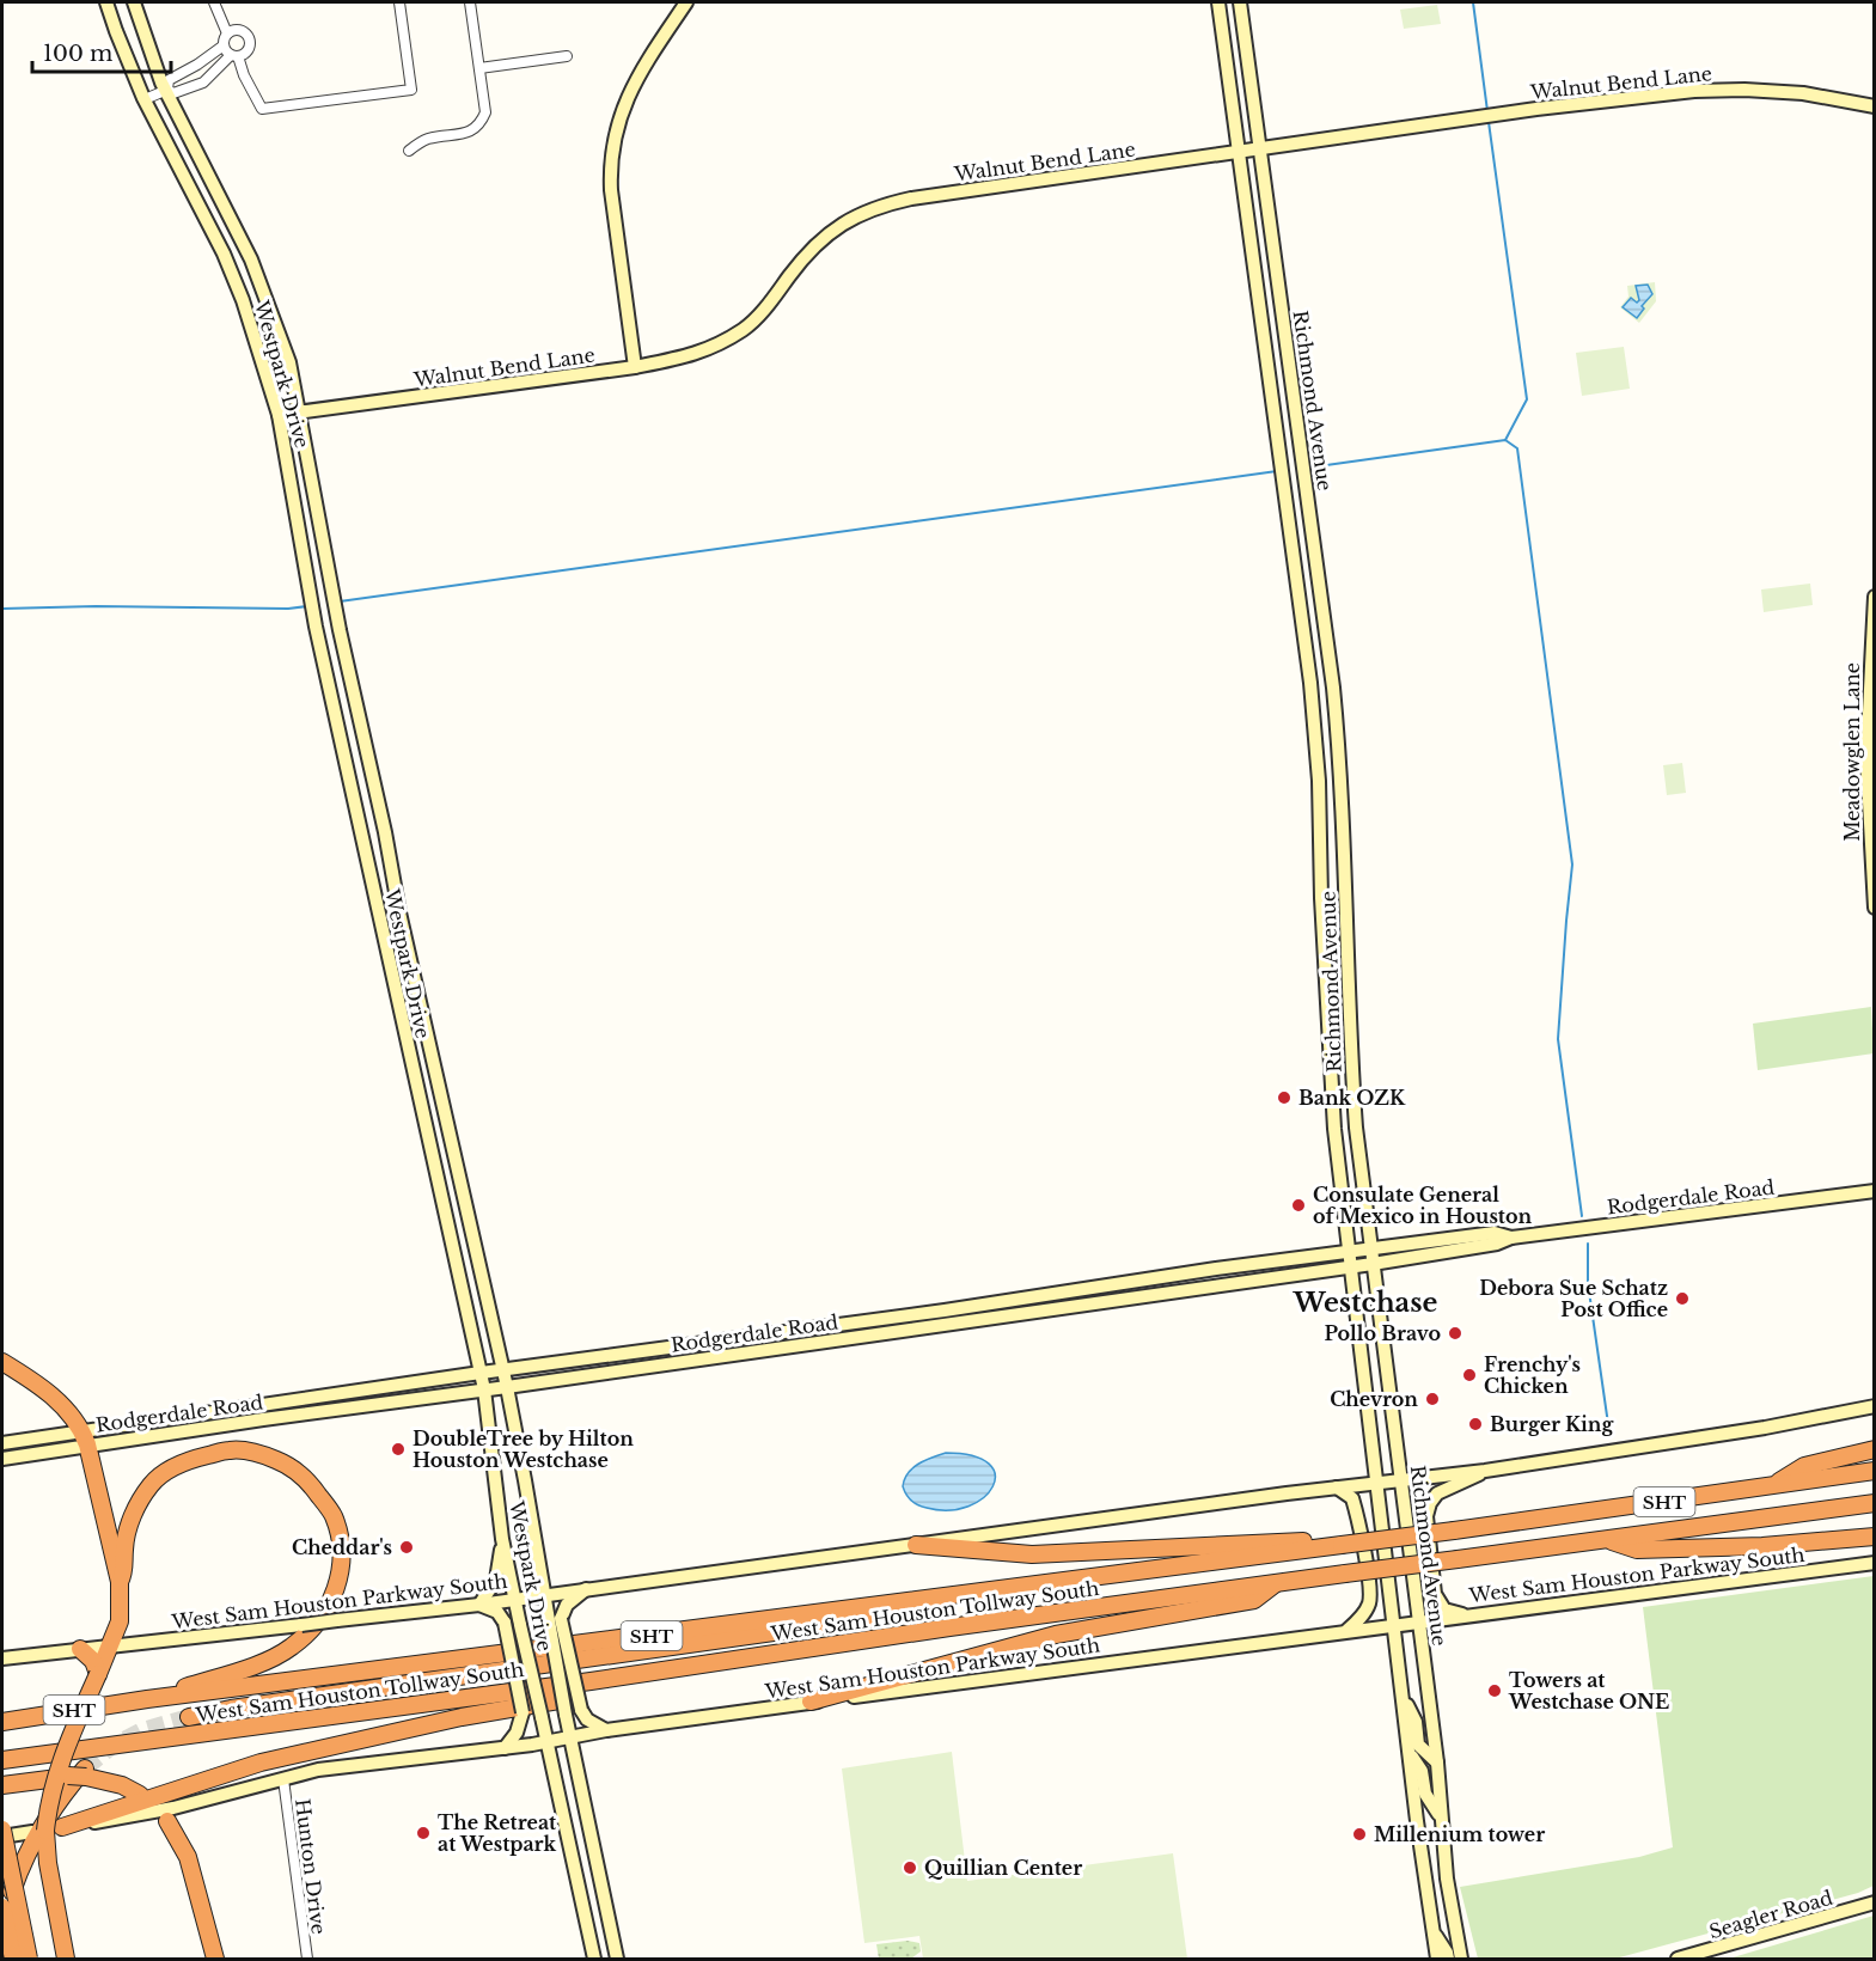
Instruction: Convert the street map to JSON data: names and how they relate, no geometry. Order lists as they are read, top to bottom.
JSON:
{
  "streets": {
    "highway": ["SHT", "West Sam Houston Tollway South"],
    "main road": [
      "Walnut Bend Lane",
      "Westpark Drive",
      "Richmond Avenue",
      "Meadowglen Lane",
      "Rodgerdale Road",
      "West Sam Houston Parkway South",
      "Seagler Road"
    ],
    "street": ["Hunton Drive"]
  },
  "crossings": [
    ["Walnut Bend Lane", "Westpark Drive"],
    ["Walnut Bend Lane", "Richmond Avenue"],
    ["Westpark Drive", "Rodgerdale Road"],
    ["Westpark Drive", "West Sam Houston Parkway South"],
    ["Richmond Avenue", "Rodgerdale Road"],
    ["Richmond Avenue", "West Sam Houston Parkway South"],
    ["SHT", "West Sam Houston Tollway South"],
    ["West Sam Houston Parkway South", "Hunton Drive"]
  ],
  "districts": ["Westchase"],
  "places": [
    "Bank OZK",
    "Consulate General of Mexico in Houston",
    "Debora Sue Schatz Post Office",
    "Pollo Bravo",
    "Frenchy's Chicken",
    "Chevron",
    "Burger King",
    "DoubleTree by Hilton Houston Westchase",
    "Cheddar's",
    "Towers at Westchase ONE",
    "The Retreat at Westpark",
    "Millenium tower",
    "Quillian Center"
  ],
  "scale_bar": "100 m"
}
